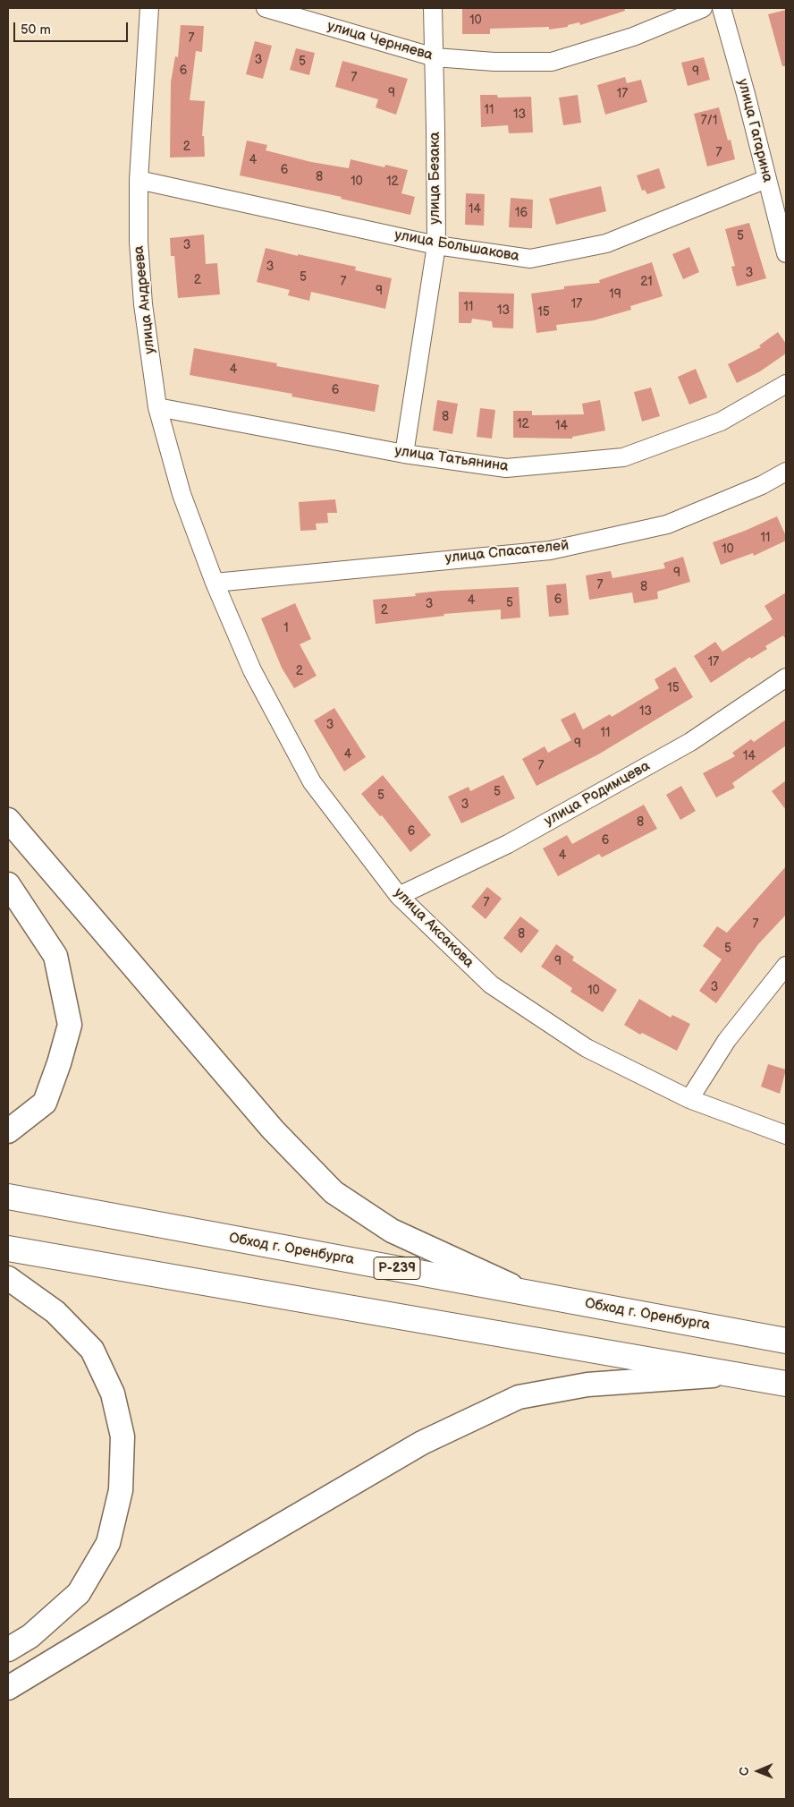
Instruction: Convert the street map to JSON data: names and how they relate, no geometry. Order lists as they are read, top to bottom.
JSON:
{
  "streets": {
    "highway": ["Обход г. Оренбурга", "Р-239"],
    "street": [
      "улица Черняева",
      "улица Гагарина",
      "улица Безака",
      "улица Большакова",
      "улица Андреева",
      "улица Татьянина",
      "улица Спасателей",
      "улица Родимцева",
      "улица Аксакова"
    ]
  },
  "crossings": [
    ["улица Черняева", "улица Безака"],
    ["улица Гагарина", "улица Большакова"],
    ["улица Безака", "улица Большакова"],
    ["улица Безака", "улица Татьянина"],
    ["улица Большакова", "улица Андреева"],
    ["улица Андреева", "улица Татьянина"],
    ["улица Андреева", "улица Спасателей"],
    ["улица Андреева", "улица Аксакова"],
    ["улица Спасателей", "улица Аксакова"],
    ["улица Родимцева", "улица Аксакова"]
  ],
  "house_numbers": [
    "10",
    "7",
    "3",
    "5",
    "6",
    "9",
    "7",
    "9",
    "17",
    "11",
    "13",
    "7/1",
    "2",
    "7",
    "4",
    "6",
    "8",
    "10",
    "12",
    "14",
    "16",
    "5",
    "3",
    "3",
    "3",
    "5",
    "2",
    "7",
    "21",
    "9",
    "19",
    "17",
    "11",
    "13",
    "15",
    "4",
    "6",
    "8",
    "12",
    "14",
    "11",
    "10",
    "9",
    "7",
    "8",
    "6",
    "4",
    "5",
    "3",
    "2",
    "1",
    "17",
    "2",
    "15",
    "13",
    "3",
    "11",
    "9",
    "4",
    "14",
    "7",
    "5",
    "5",
    "3",
    "8",
    "6",
    "6",
    "4",
    "7",
    "7",
    "8",
    "5",
    "9",
    "3",
    "10"
  ],
  "scale_bar": "50 m",
  "north": "left"
}
